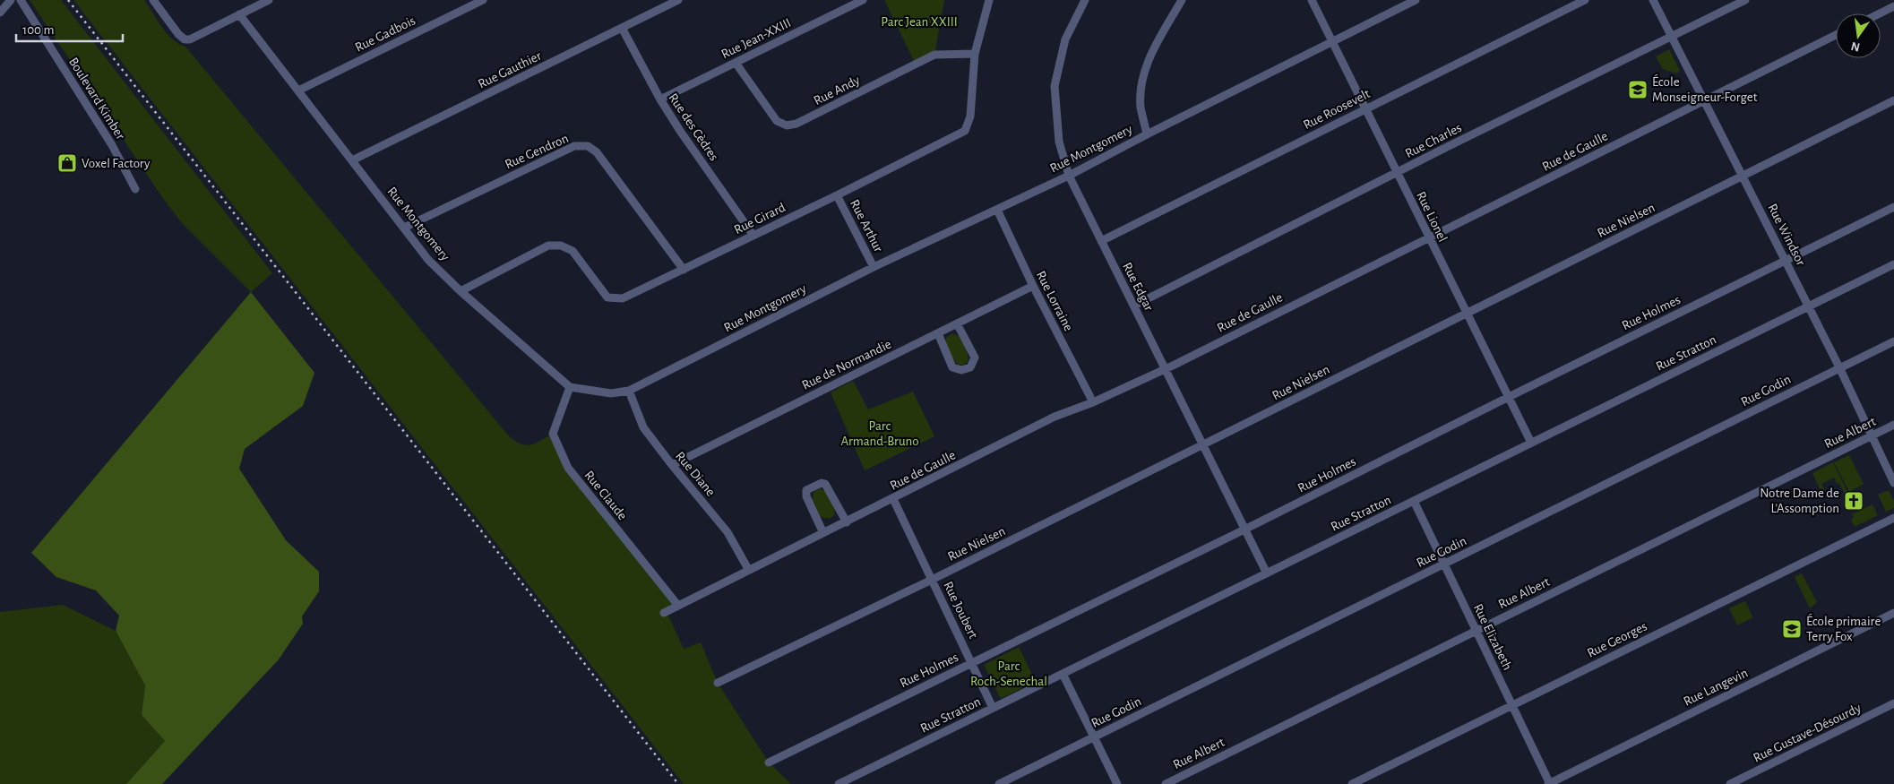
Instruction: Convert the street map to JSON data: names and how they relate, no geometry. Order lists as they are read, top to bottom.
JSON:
{
  "streets": {
    "street": [
      "Rue Gadbois",
      "Rue Jean-XXIII",
      "Rue Gauthier",
      "Rue Andy",
      "Boulevard Kimber",
      "Rue Roosevelt",
      "Rue des Cèdres",
      "Rue Charles",
      "Rue Montgomery",
      "Rue Gendron",
      "Rue de Gaulle",
      "Rue Lionel",
      "Rue Girard",
      "Rue Nielsen",
      "Rue Arthur",
      "Rue Windsor",
      "Rue Edgar",
      "Rue Lorraine",
      "Rue Holmes",
      "Rue Stratton",
      "Rue de Normandie",
      "Rue Godin",
      "Rue Albert",
      "Rue Diane",
      "Rue Claude",
      "Rue Joubert",
      "Rue Elizabeth",
      "Rue Georges",
      "Rue Langevin",
      "Rue Gustave-Désourdy"
    ]
  },
  "crossings": [
    ["Rue Gadbois", "Rue Montgomery"],
    ["Rue Jean-XXIII", "Rue Andy"],
    ["Rue Jean-XXIII", "Rue des Cèdres"],
    ["Rue Gauthier", "Rue des Cèdres"],
    ["Rue Gauthier", "Rue Montgomery"],
    ["Rue Andy", "Rue Girard"],
    ["Rue Roosevelt", "Rue Lionel"],
    ["Rue Roosevelt", "Rue Edgar"],
    ["Rue des Cèdres", "Rue Girard"],
    ["Rue Charles", "Rue Lionel"],
    ["Rue Charles", "Rue Windsor"],
    ["Rue Charles", "Rue Edgar"],
    ["Rue Montgomery", "Rue Gendron"],
    ["Rue Montgomery", "Rue Lionel"],
    ["Rue Montgomery", "Rue Girard"],
    ["Rue Montgomery", "Rue Arthur"],
    ["Rue Montgomery", "Rue Edgar"],
    ["Rue Montgomery", "Rue Lorraine"],
    ["Rue Montgomery", "Rue Diane"],
    ["Rue Montgomery", "Rue Claude"],
    ["Rue Gendron", "Rue Girard"],
    ["Rue de Gaulle", "Rue Lionel"],
    ["Rue de Gaulle", "Rue Windsor"],
    ["Rue de Gaulle", "Rue Edgar"],
    ["Rue de Gaulle", "Rue Lorraine"],
    ["Rue de Gaulle", "Rue Diane"],
    ["Rue de Gaulle", "Rue Claude"],
    ["Rue de Gaulle", "Rue Joubert"],
    ["Rue Lionel", "Rue Nielsen"],
    ["Rue Lionel", "Rue Holmes"],
    ["Rue Lionel", "Rue Stratton"],
    ["Rue Girard", "Rue Arthur"],
    ["Rue Nielsen", "Rue Windsor"],
    ["Rue Nielsen", "Rue Edgar"],
    ["Rue Nielsen", "Rue Joubert"],
    ["Rue Windsor", "Rue Holmes"],
    ["Rue Windsor", "Rue Stratton"],
    ["Rue Windsor", "Rue Godin"],
    ["Rue Windsor", "Rue Albert"],
    ["Rue Edgar", "Rue Holmes"],
    ["Rue Edgar", "Rue Stratton"],
    ["Rue Lorraine", "Rue de Normandie"],
    ["Rue Holmes", "Rue Joubert"],
    ["Rue Stratton", "Rue Joubert"],
    ["Rue Stratton", "Rue Elizabeth"],
    ["Rue de Normandie", "Rue Diane"],
    ["Rue Godin", "Rue Elizabeth"],
    ["Rue Albert", "Rue Elizabeth"],
    ["Rue Elizabeth", "Rue Georges"],
    ["Rue Elizabeth", "Rue Langevin"]
  ],
  "parks": ["Parc Jean XXIII", "Parc Armand-Bruno", "Parc Roch-Senechal"],
  "places": {
    "school or university": ["École Monseigneur-Forget", "École primaire Terry Fox"],
    "shop": ["Voxel Factory"],
    "church": ["Notre Dame de L'Assomption"]
  },
  "scale_bar": "100 m",
  "north": "bottom"
}
